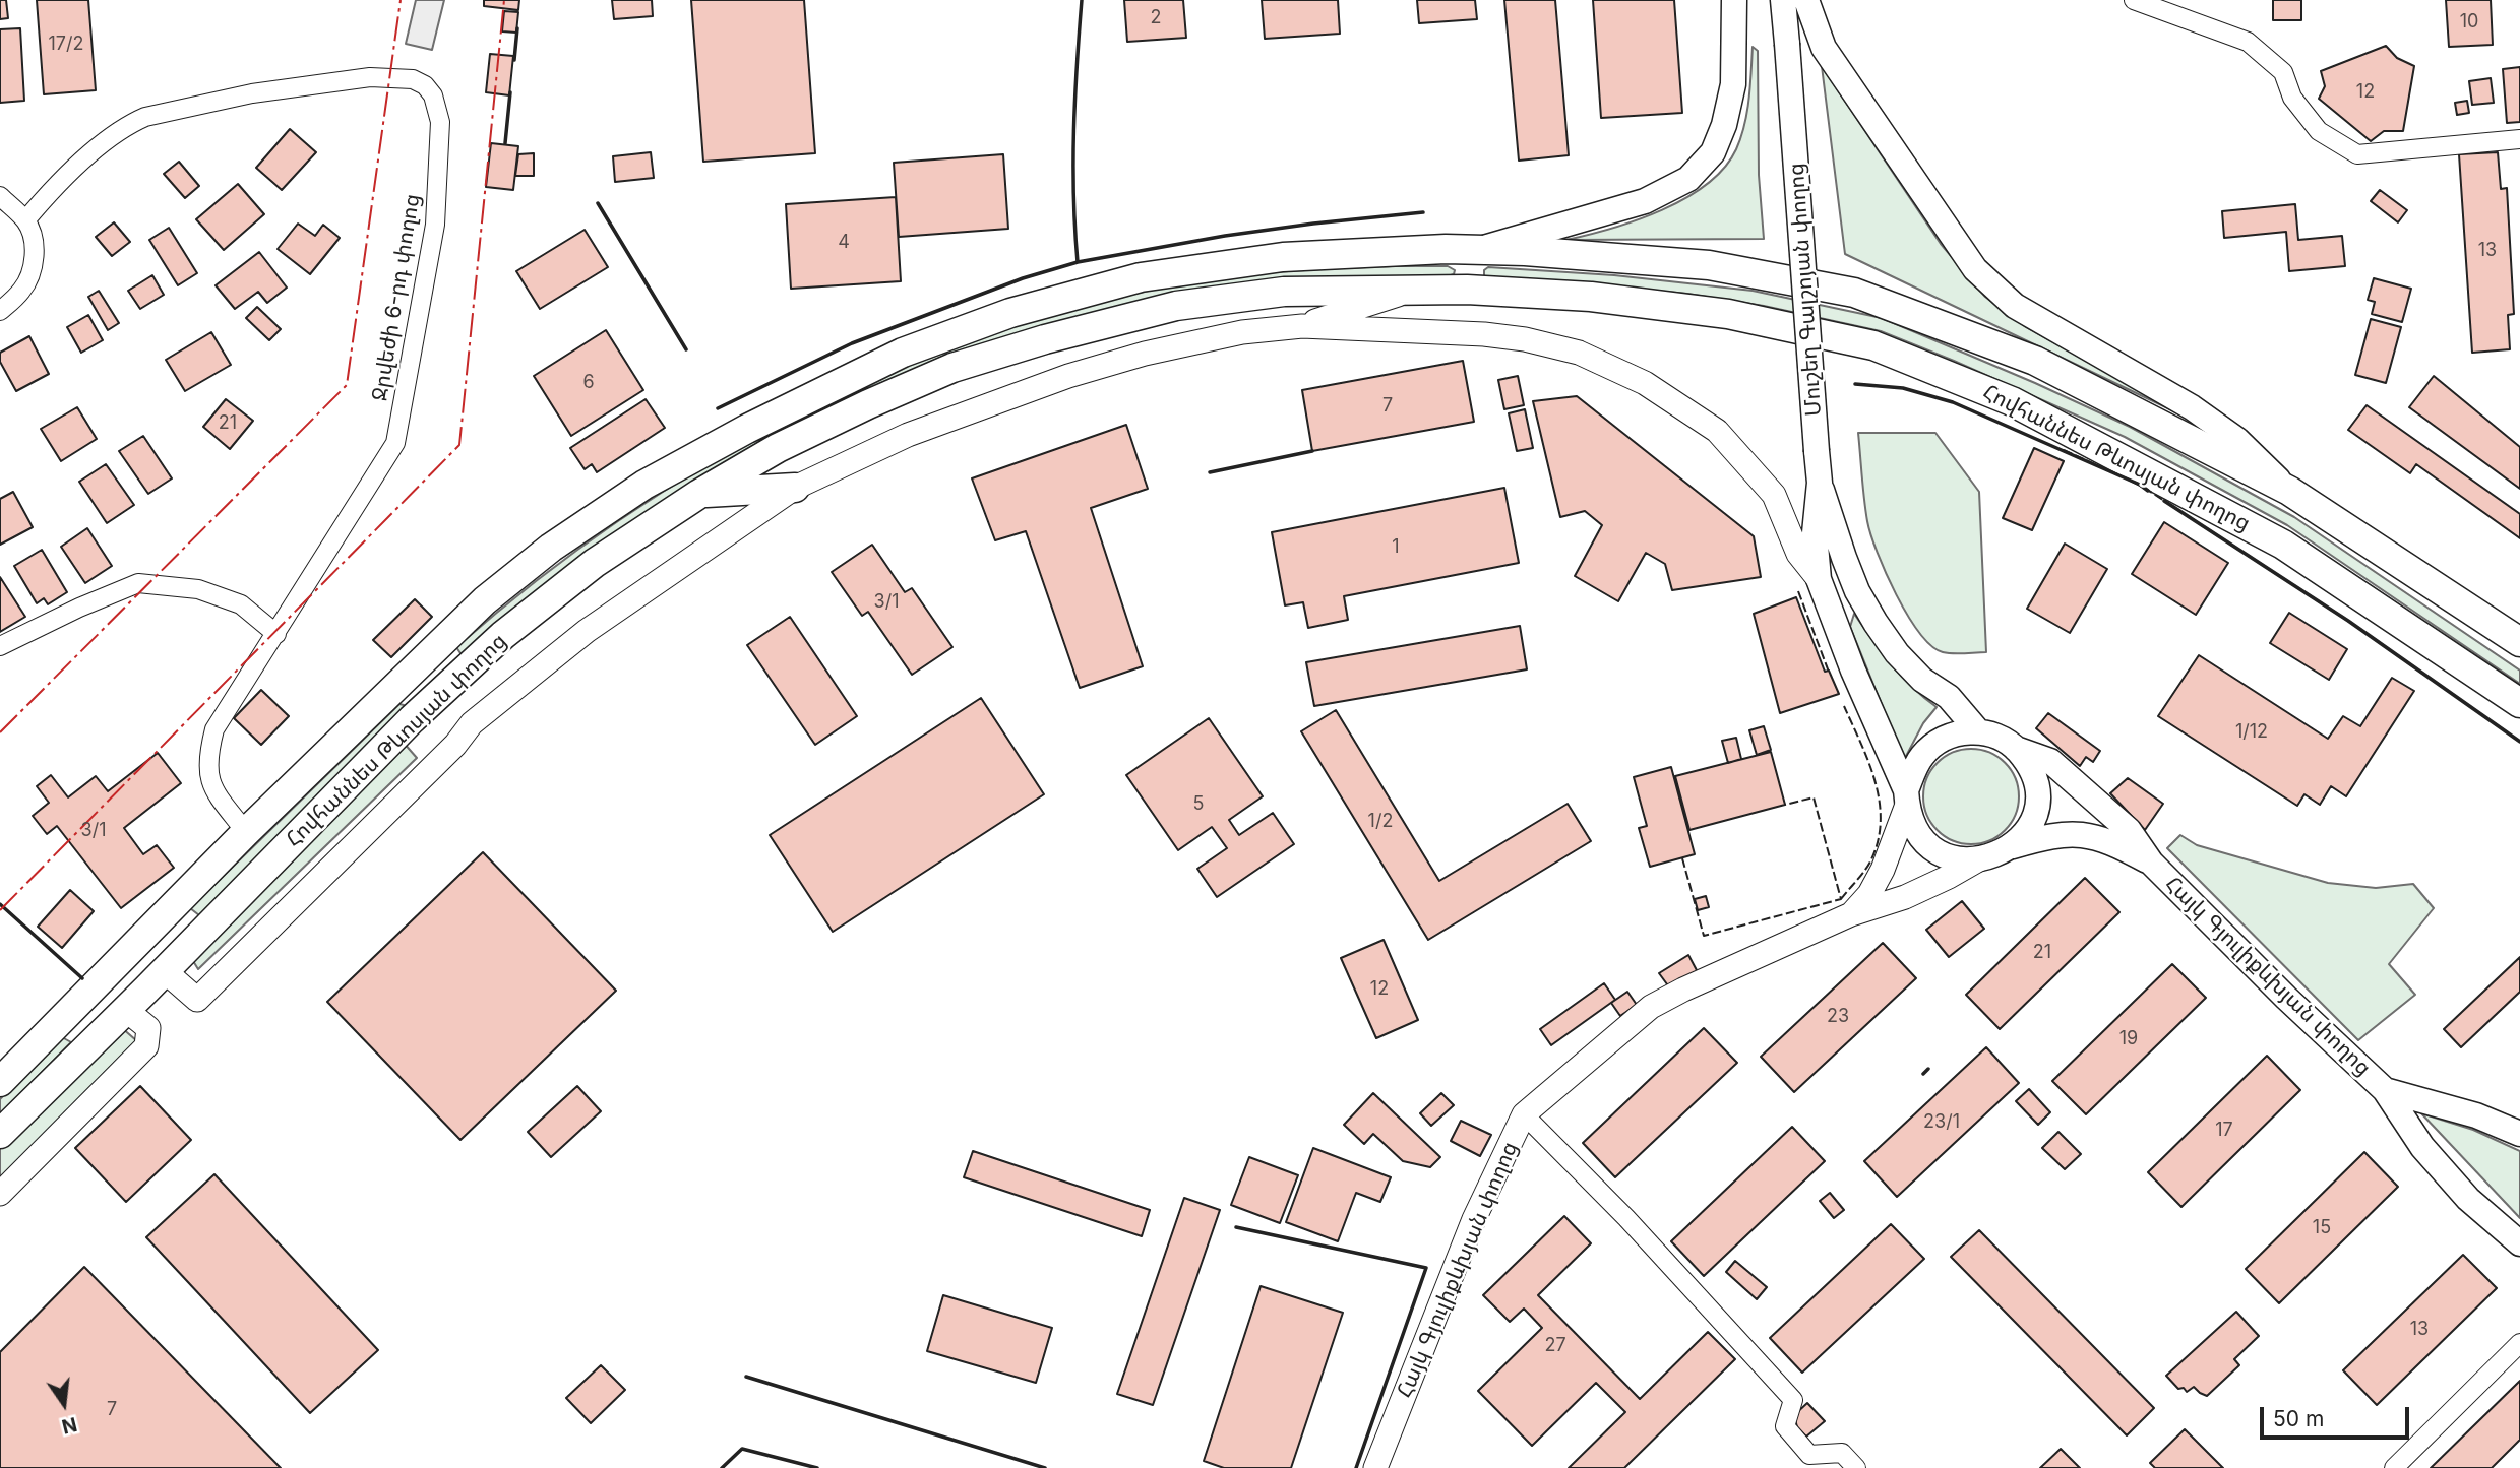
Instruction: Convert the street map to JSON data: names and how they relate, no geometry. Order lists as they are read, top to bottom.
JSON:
{
  "streets": {
    "main road": ["Մուշեղ Գալշոյան փողոց", "Հովհաննես Թևոսյան փողոց", "Հայկ Գյուլիքևխյան փողոց"],
    "street": ["Ջրվեժի 6-րդ փողոց"]
  },
  "crossings": [
    ["Մուշեղ Գալշոյան փողոց", "Հայկ Գյուլիքևխյան փողոց"],
    ["Ջրվեժի 6-րդ փողոց", "Հովհաննես Թևոսյան փողոց"]
  ],
  "house_numbers": [
    "2",
    "10",
    "17/2",
    "12",
    "4",
    "13",
    "6",
    "7",
    "21",
    "1",
    "3/1",
    "1/12",
    "5",
    "1/2",
    "3/1",
    "21",
    "12",
    "23",
    "19",
    "23/1",
    "17",
    "15",
    "13",
    "27",
    "7"
  ],
  "scale_bar": "50 m",
  "north": "bottom"
}
